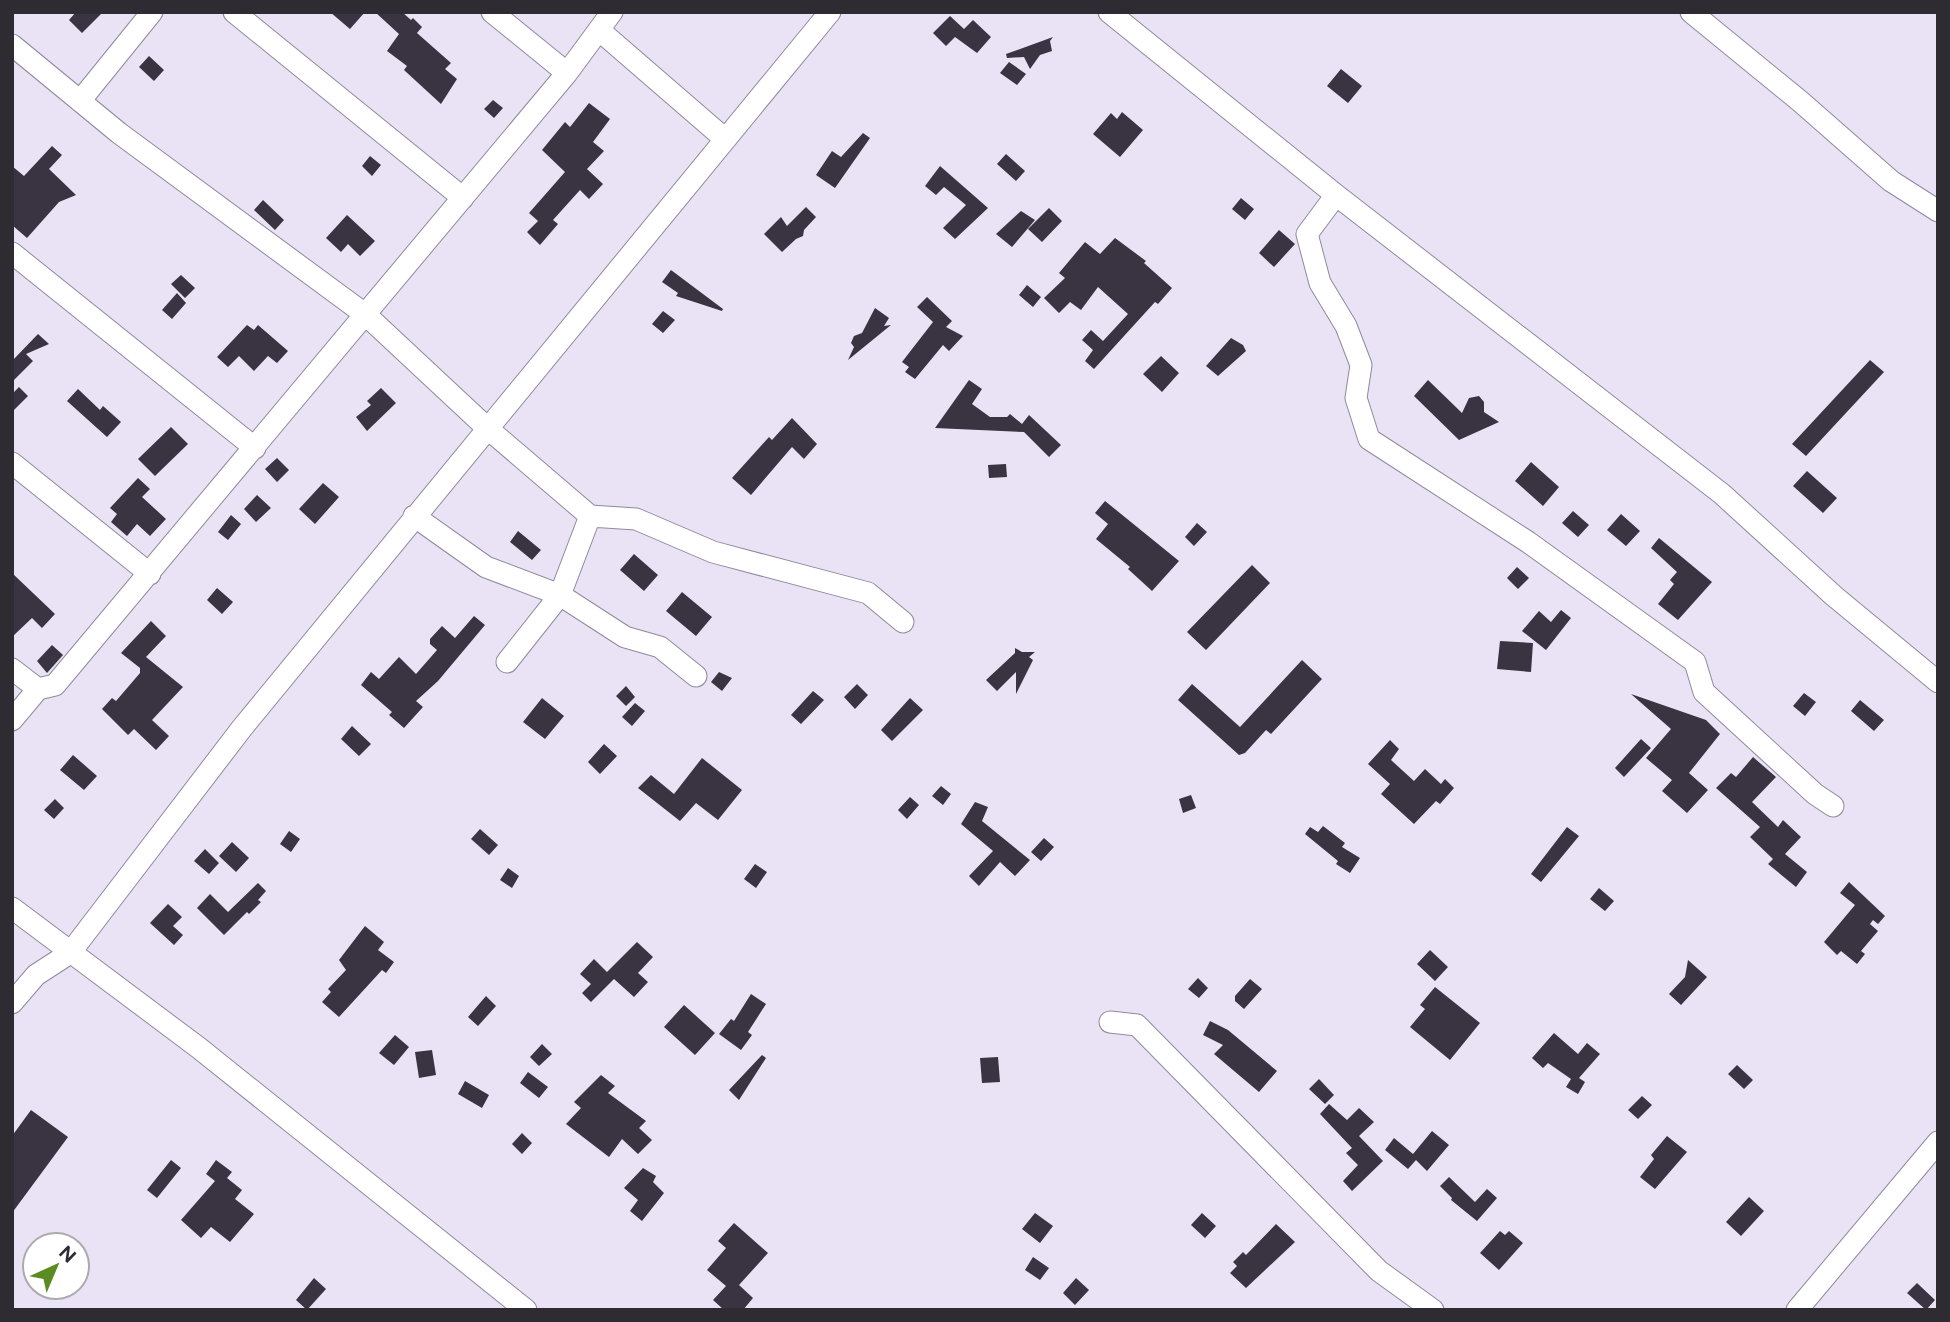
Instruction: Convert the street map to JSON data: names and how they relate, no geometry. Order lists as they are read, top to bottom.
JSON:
{
  "north": "top right"
}
